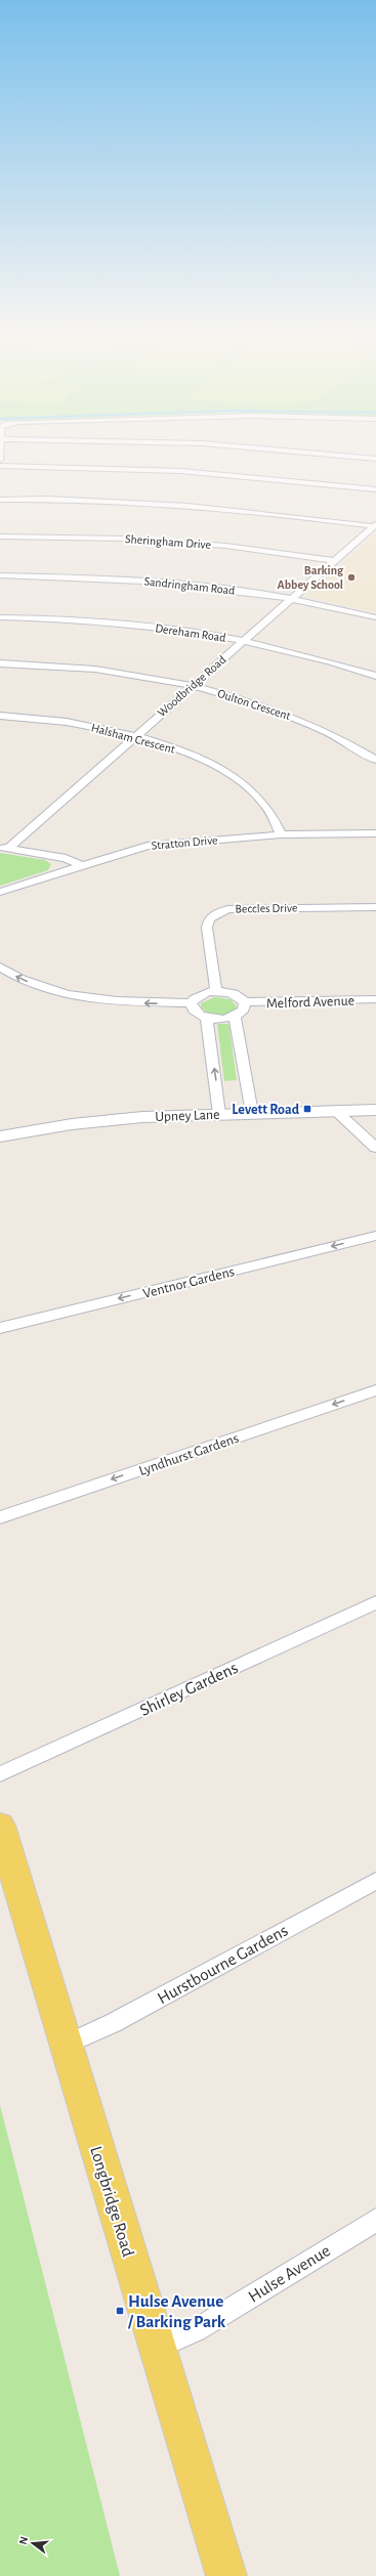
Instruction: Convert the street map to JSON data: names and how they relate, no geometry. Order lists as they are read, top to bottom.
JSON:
{
  "streets": {
    "main road": ["Longbridge Road"],
    "street": [
      "Sheringham Drive",
      "Sandringham Road",
      "Dereham Road",
      "Woodbridge Road",
      "Oulton Crescent",
      "Halsham Crescent",
      "Stratton Drive",
      "Beccles Drive",
      "Melford Avenue",
      "Upney Lane",
      "Ventnor Gardens",
      "Lyndhurst Gardens",
      "Shirley Gardens",
      "Hurstbourne Gardens",
      "Hulse Avenue"
    ]
  },
  "crossings": [
    ["Sheringham Drive", "Woodbridge Road"],
    ["Sandringham Road", "Woodbridge Road"],
    ["Dereham Road", "Woodbridge Road"],
    ["Woodbridge Road", "Oulton Crescent"],
    ["Woodbridge Road", "Halsham Crescent"],
    ["Halsham Crescent", "Stratton Drive"],
    ["Hurstbourne Gardens", "Longbridge Road"],
    ["Longbridge Road", "Hulse Avenue"]
  ],
  "one_way": ["Ventnor Gardens", "Lyndhurst Gardens"],
  "places": {
    "other": ["Barking Abbey School"],
    "transit": ["Levett Road", "Hulse Avenue / Barking Park"]
  },
  "north": "left"
}
